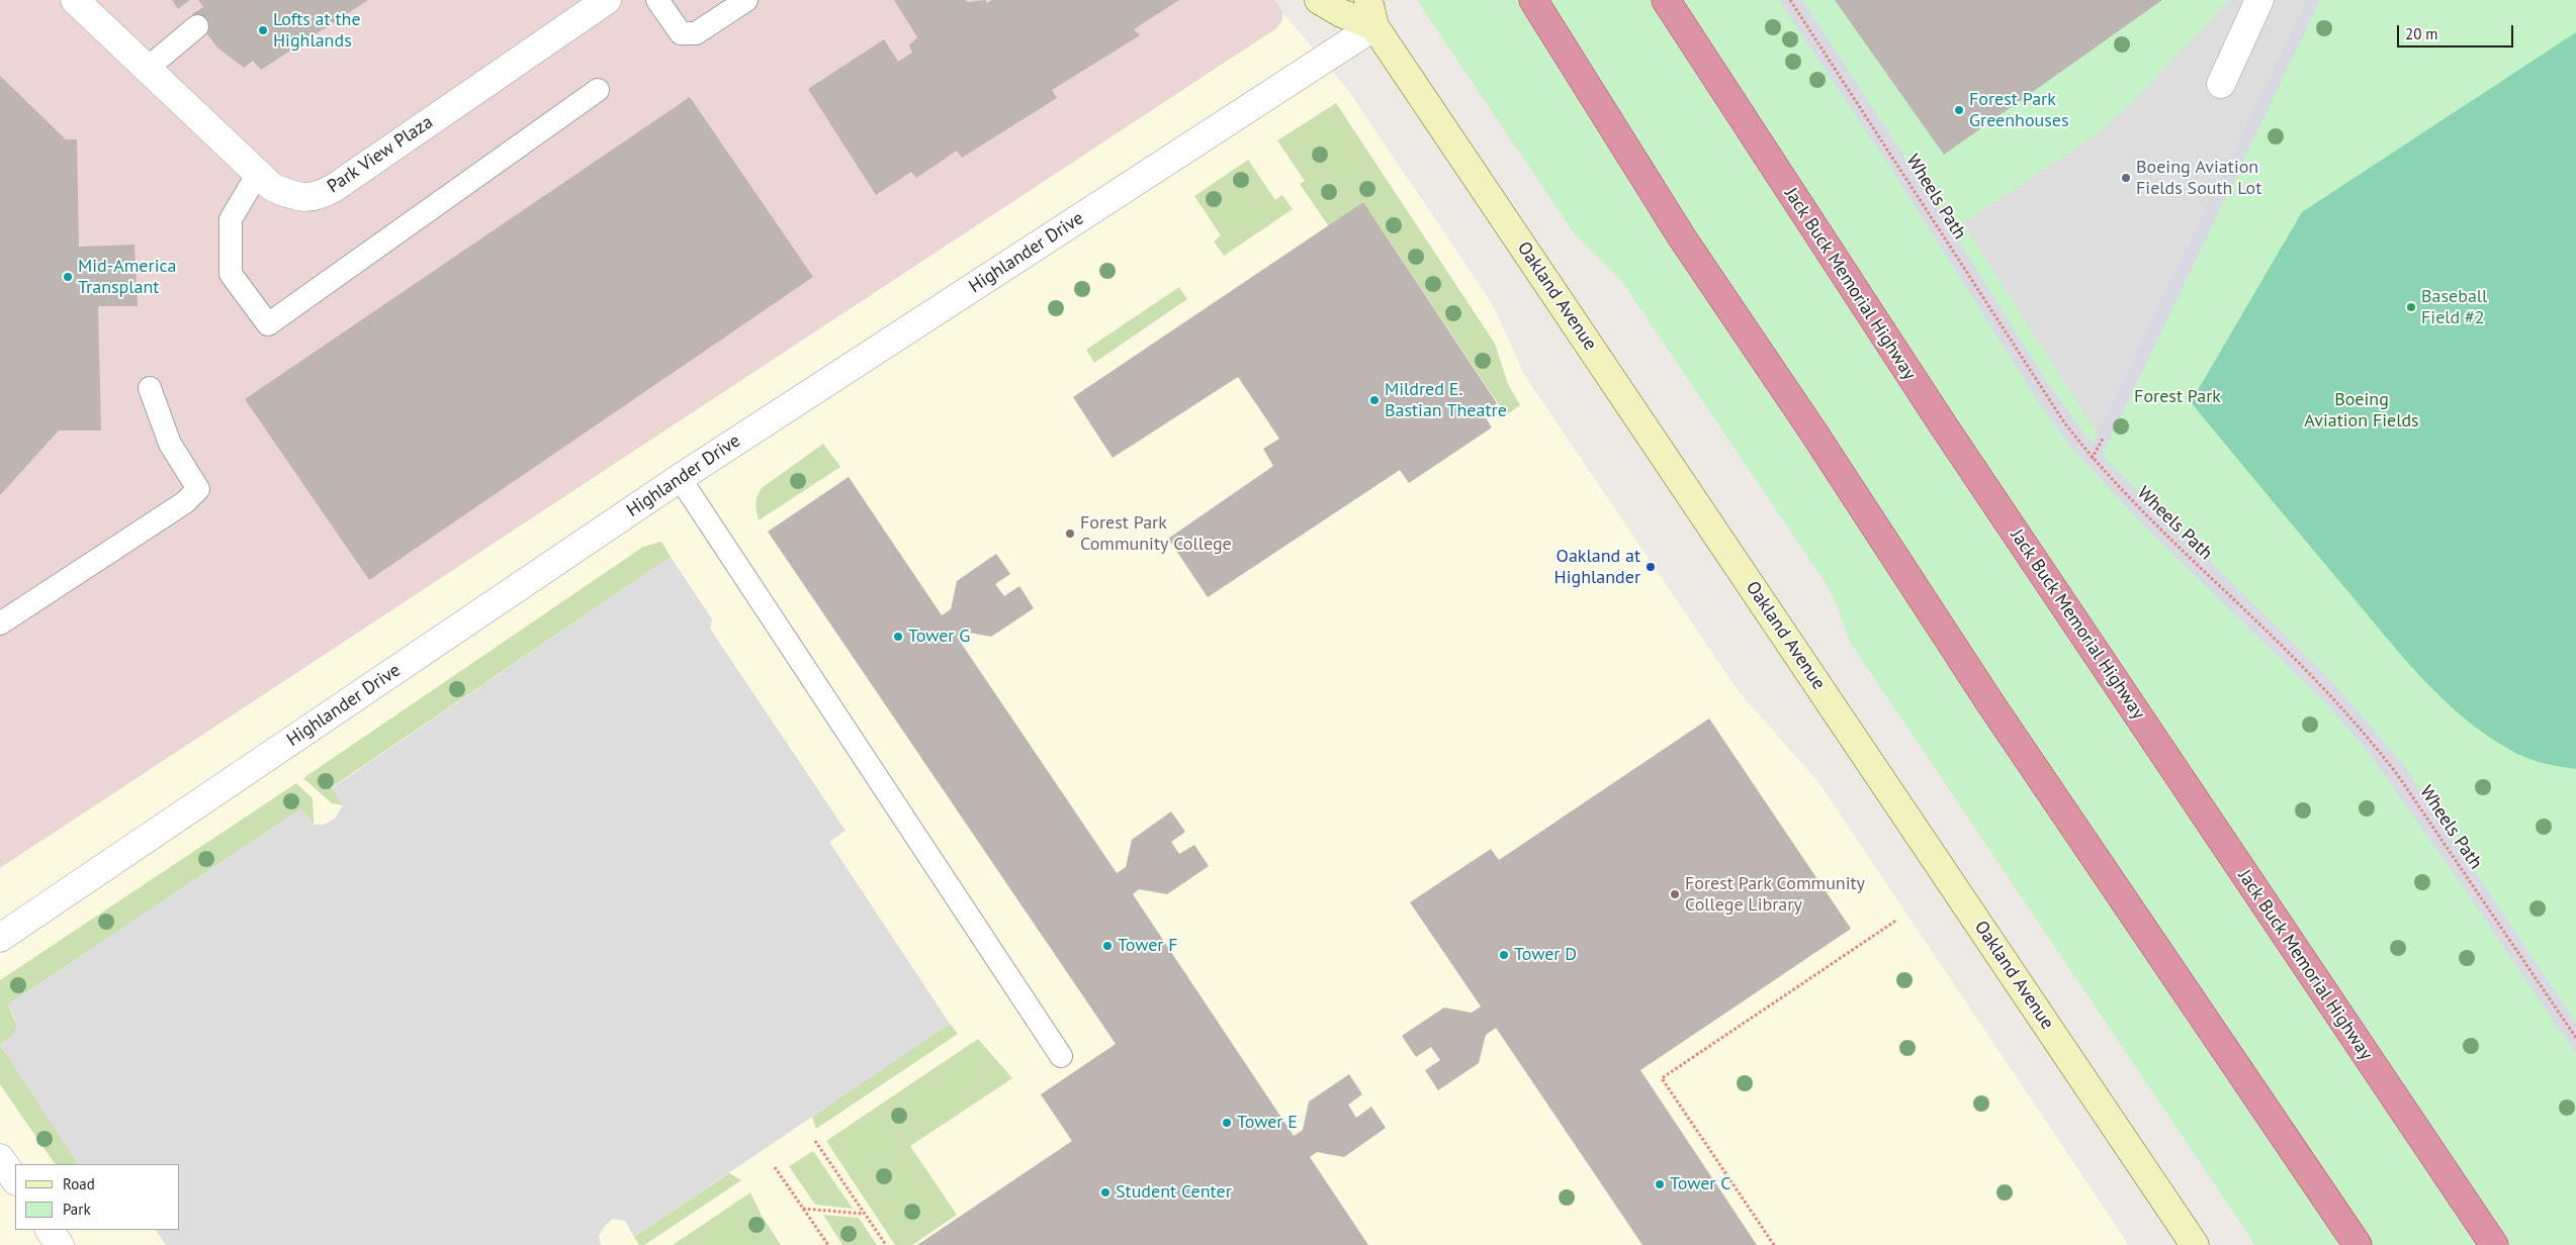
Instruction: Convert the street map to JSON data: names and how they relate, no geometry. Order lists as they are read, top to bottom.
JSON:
{
  "streets": {
    "highway": ["Jack Buck Memorial Highway"],
    "street": ["Park View Plaza", "Highlander Drive", "Oakland Avenue"],
    "path": ["Wheels Path"]
  },
  "crossings": [
    ["Highlander Drive", "Oakland Avenue"]
  ],
  "parks": ["Forest Park", "Boeing Aviation Fields"],
  "places": [
    "Lofts at the Highlands",
    "Forest Park Greenhouses",
    "Boeing Aviation Fields South Lot",
    "Mid-America Transplant",
    "Baseball Field #2",
    "Mildred E. Bastian Theatre",
    "Forest Park Community College",
    "Oakland at Highlander",
    "Tower G",
    "Forest Park Community College Library",
    "Tower F",
    "Tower D",
    "Tower E",
    "Tower C",
    "Student Center"
  ],
  "legend": ["Road", "Park"],
  "scale_bar": "20 m"
}
